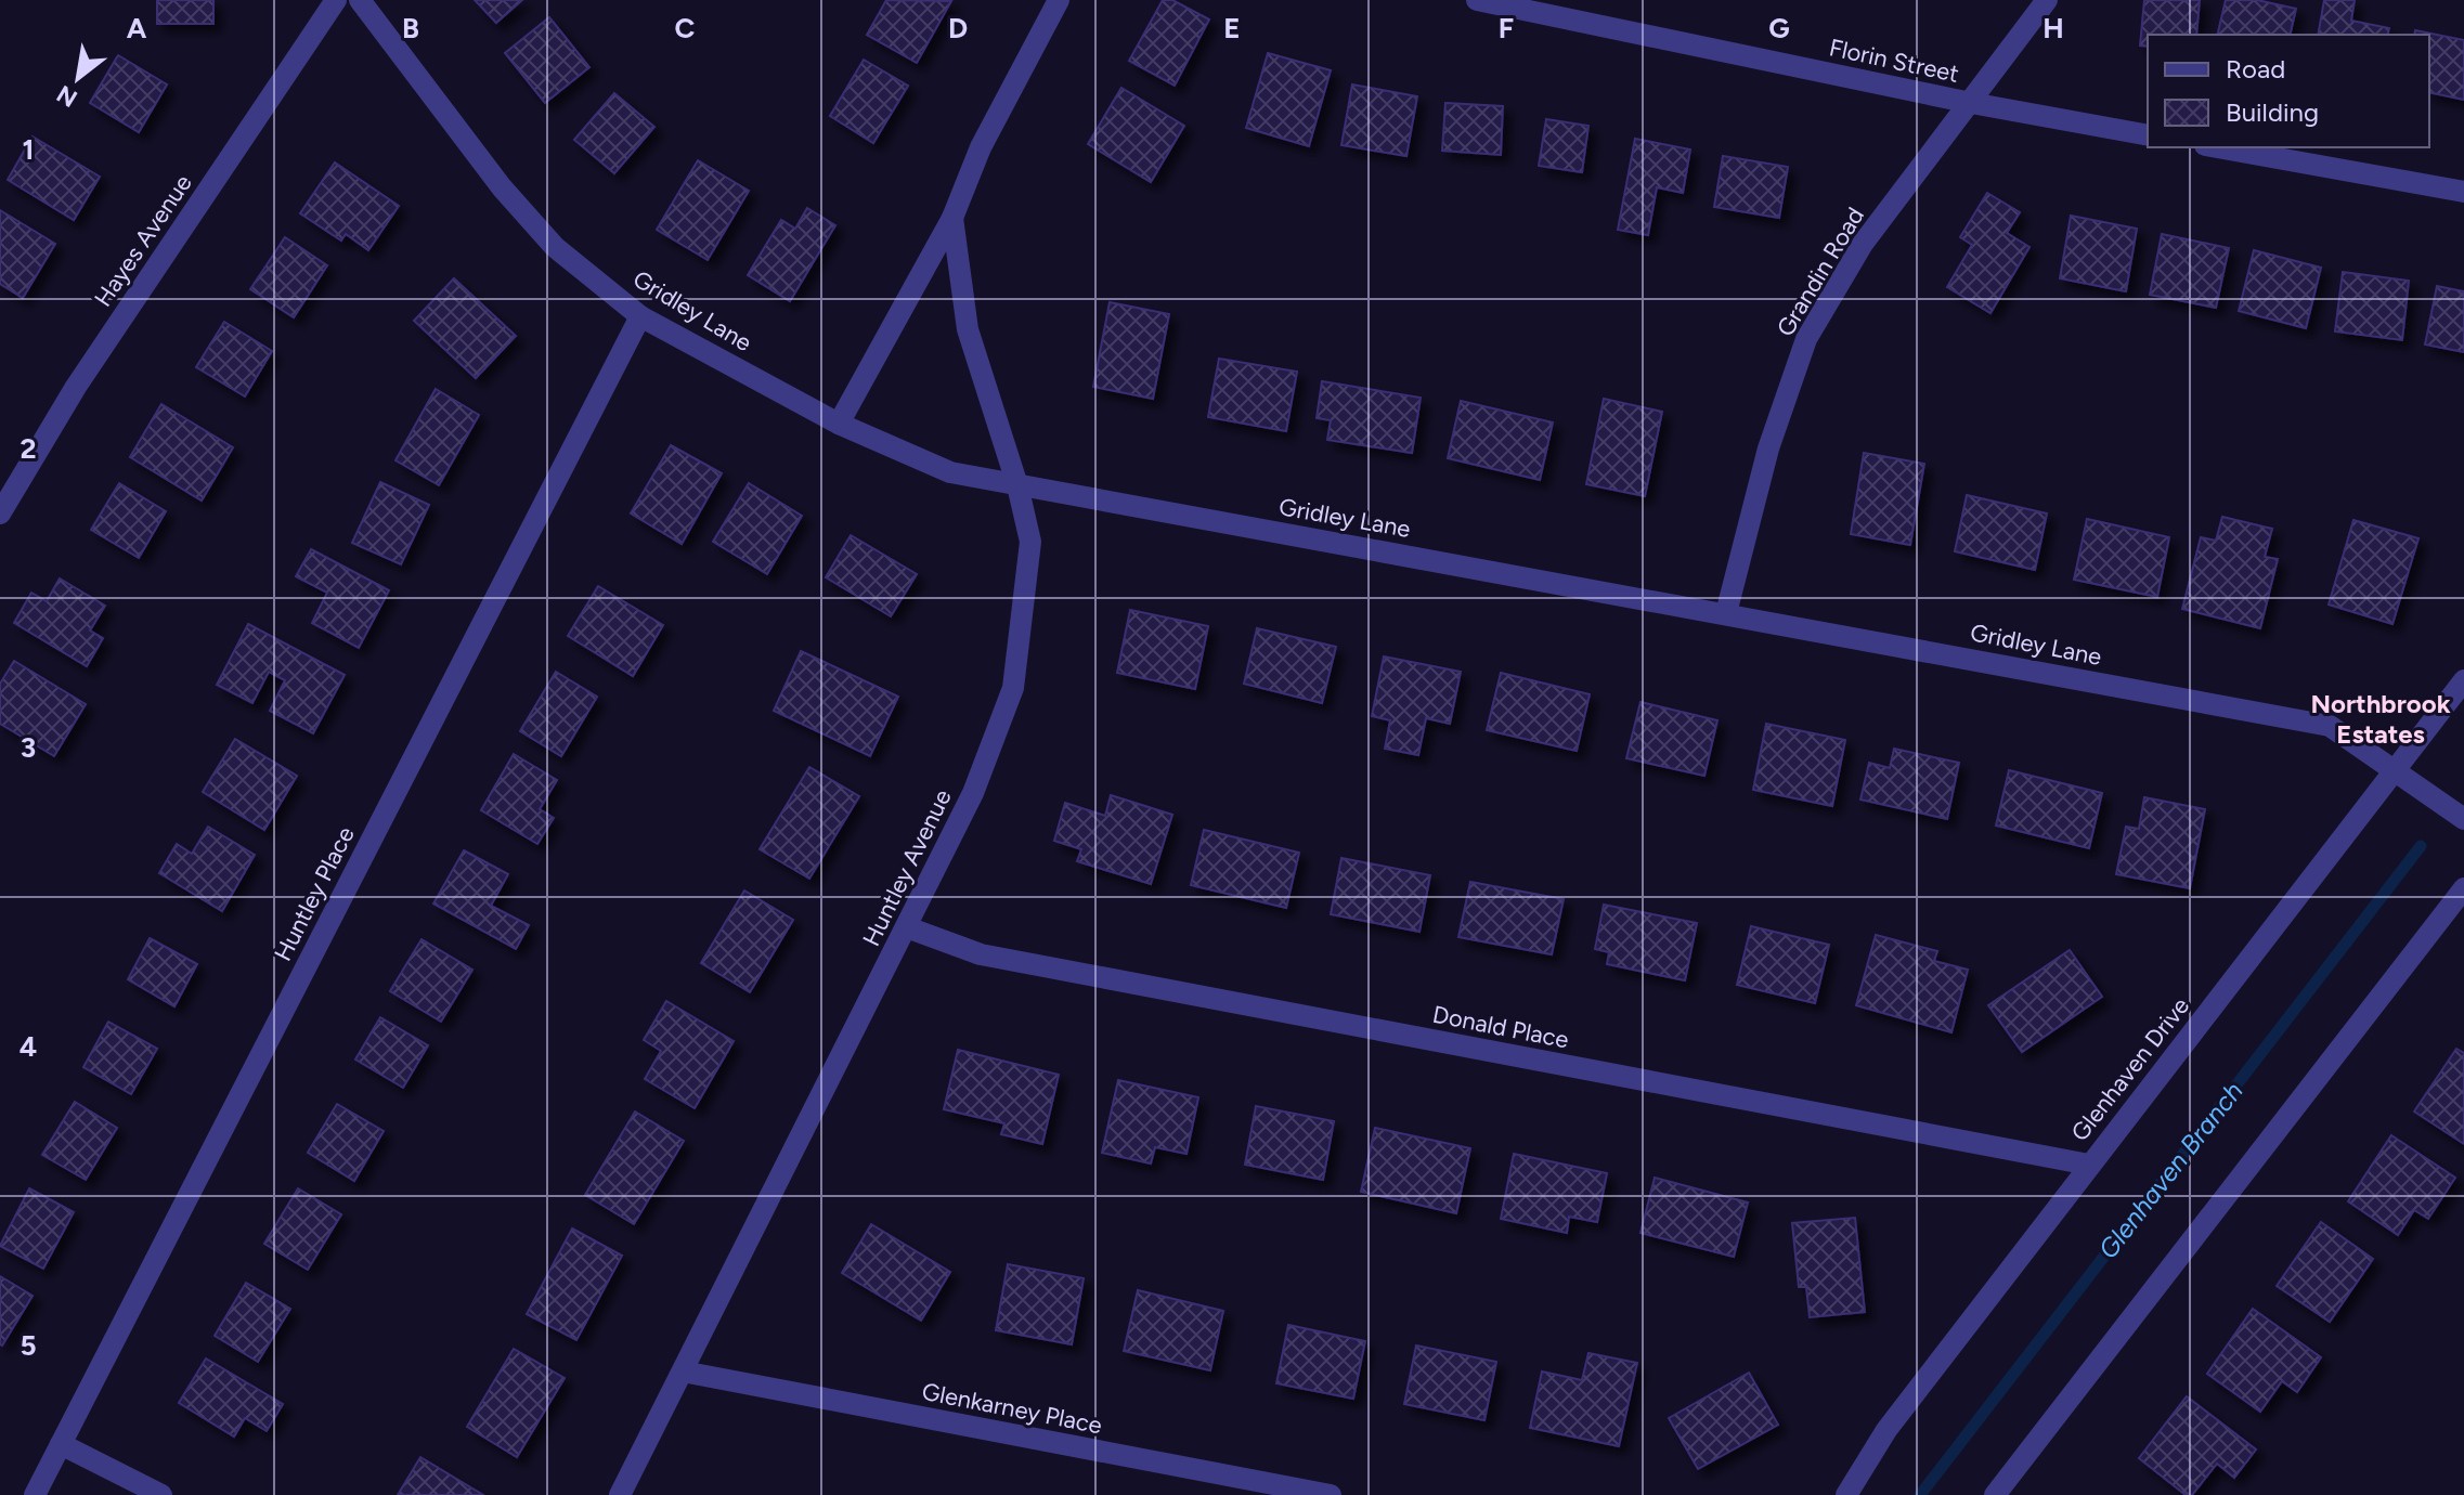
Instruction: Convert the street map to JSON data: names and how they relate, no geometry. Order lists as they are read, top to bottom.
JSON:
{
  "streets": {
    "street": [
      "Florin Street",
      "Hayes Avenue",
      "Grandin Road",
      "Gridley Lane",
      "Huntley Avenue",
      "Huntley Place",
      "Donald Place",
      "Glenhaven Drive",
      "Glenkarney Place"
    ]
  },
  "crossings": [
    ["Florin Street", "Grandin Road"],
    ["Grandin Road", "Gridley Lane"],
    ["Gridley Lane", "Huntley Avenue"],
    ["Gridley Lane", "Huntley Place"],
    ["Gridley Lane", "Glenhaven Drive"],
    ["Huntley Avenue", "Donald Place"],
    ["Huntley Avenue", "Glenkarney Place"],
    ["Donald Place", "Glenhaven Drive"]
  ],
  "districts": ["Northbrook Estates"],
  "water": ["Glenhaven Branch"],
  "legend": ["Road", "Building"],
  "north": "bottom left",
  "grid": {
    "columns": [
      "A",
      "B",
      "C",
      "D",
      "E",
      "F",
      "G",
      "H"
    ],
    "rows": [
      "1",
      "2",
      "3",
      "4",
      "5"
    ]
  }
}
